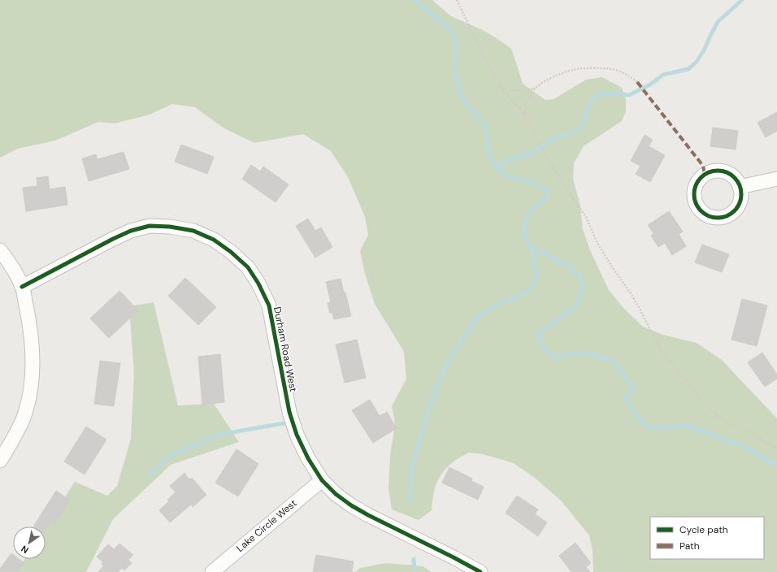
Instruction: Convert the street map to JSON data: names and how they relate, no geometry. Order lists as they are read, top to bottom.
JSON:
{
  "streets": {
    "street": ["Durham Road West", "Lake Circle West"]
  },
  "crossings": [
    ["Durham Road West", "Lake Circle West"]
  ],
  "legend": ["Cycle path", "Path"],
  "north": "bottom left"
}
